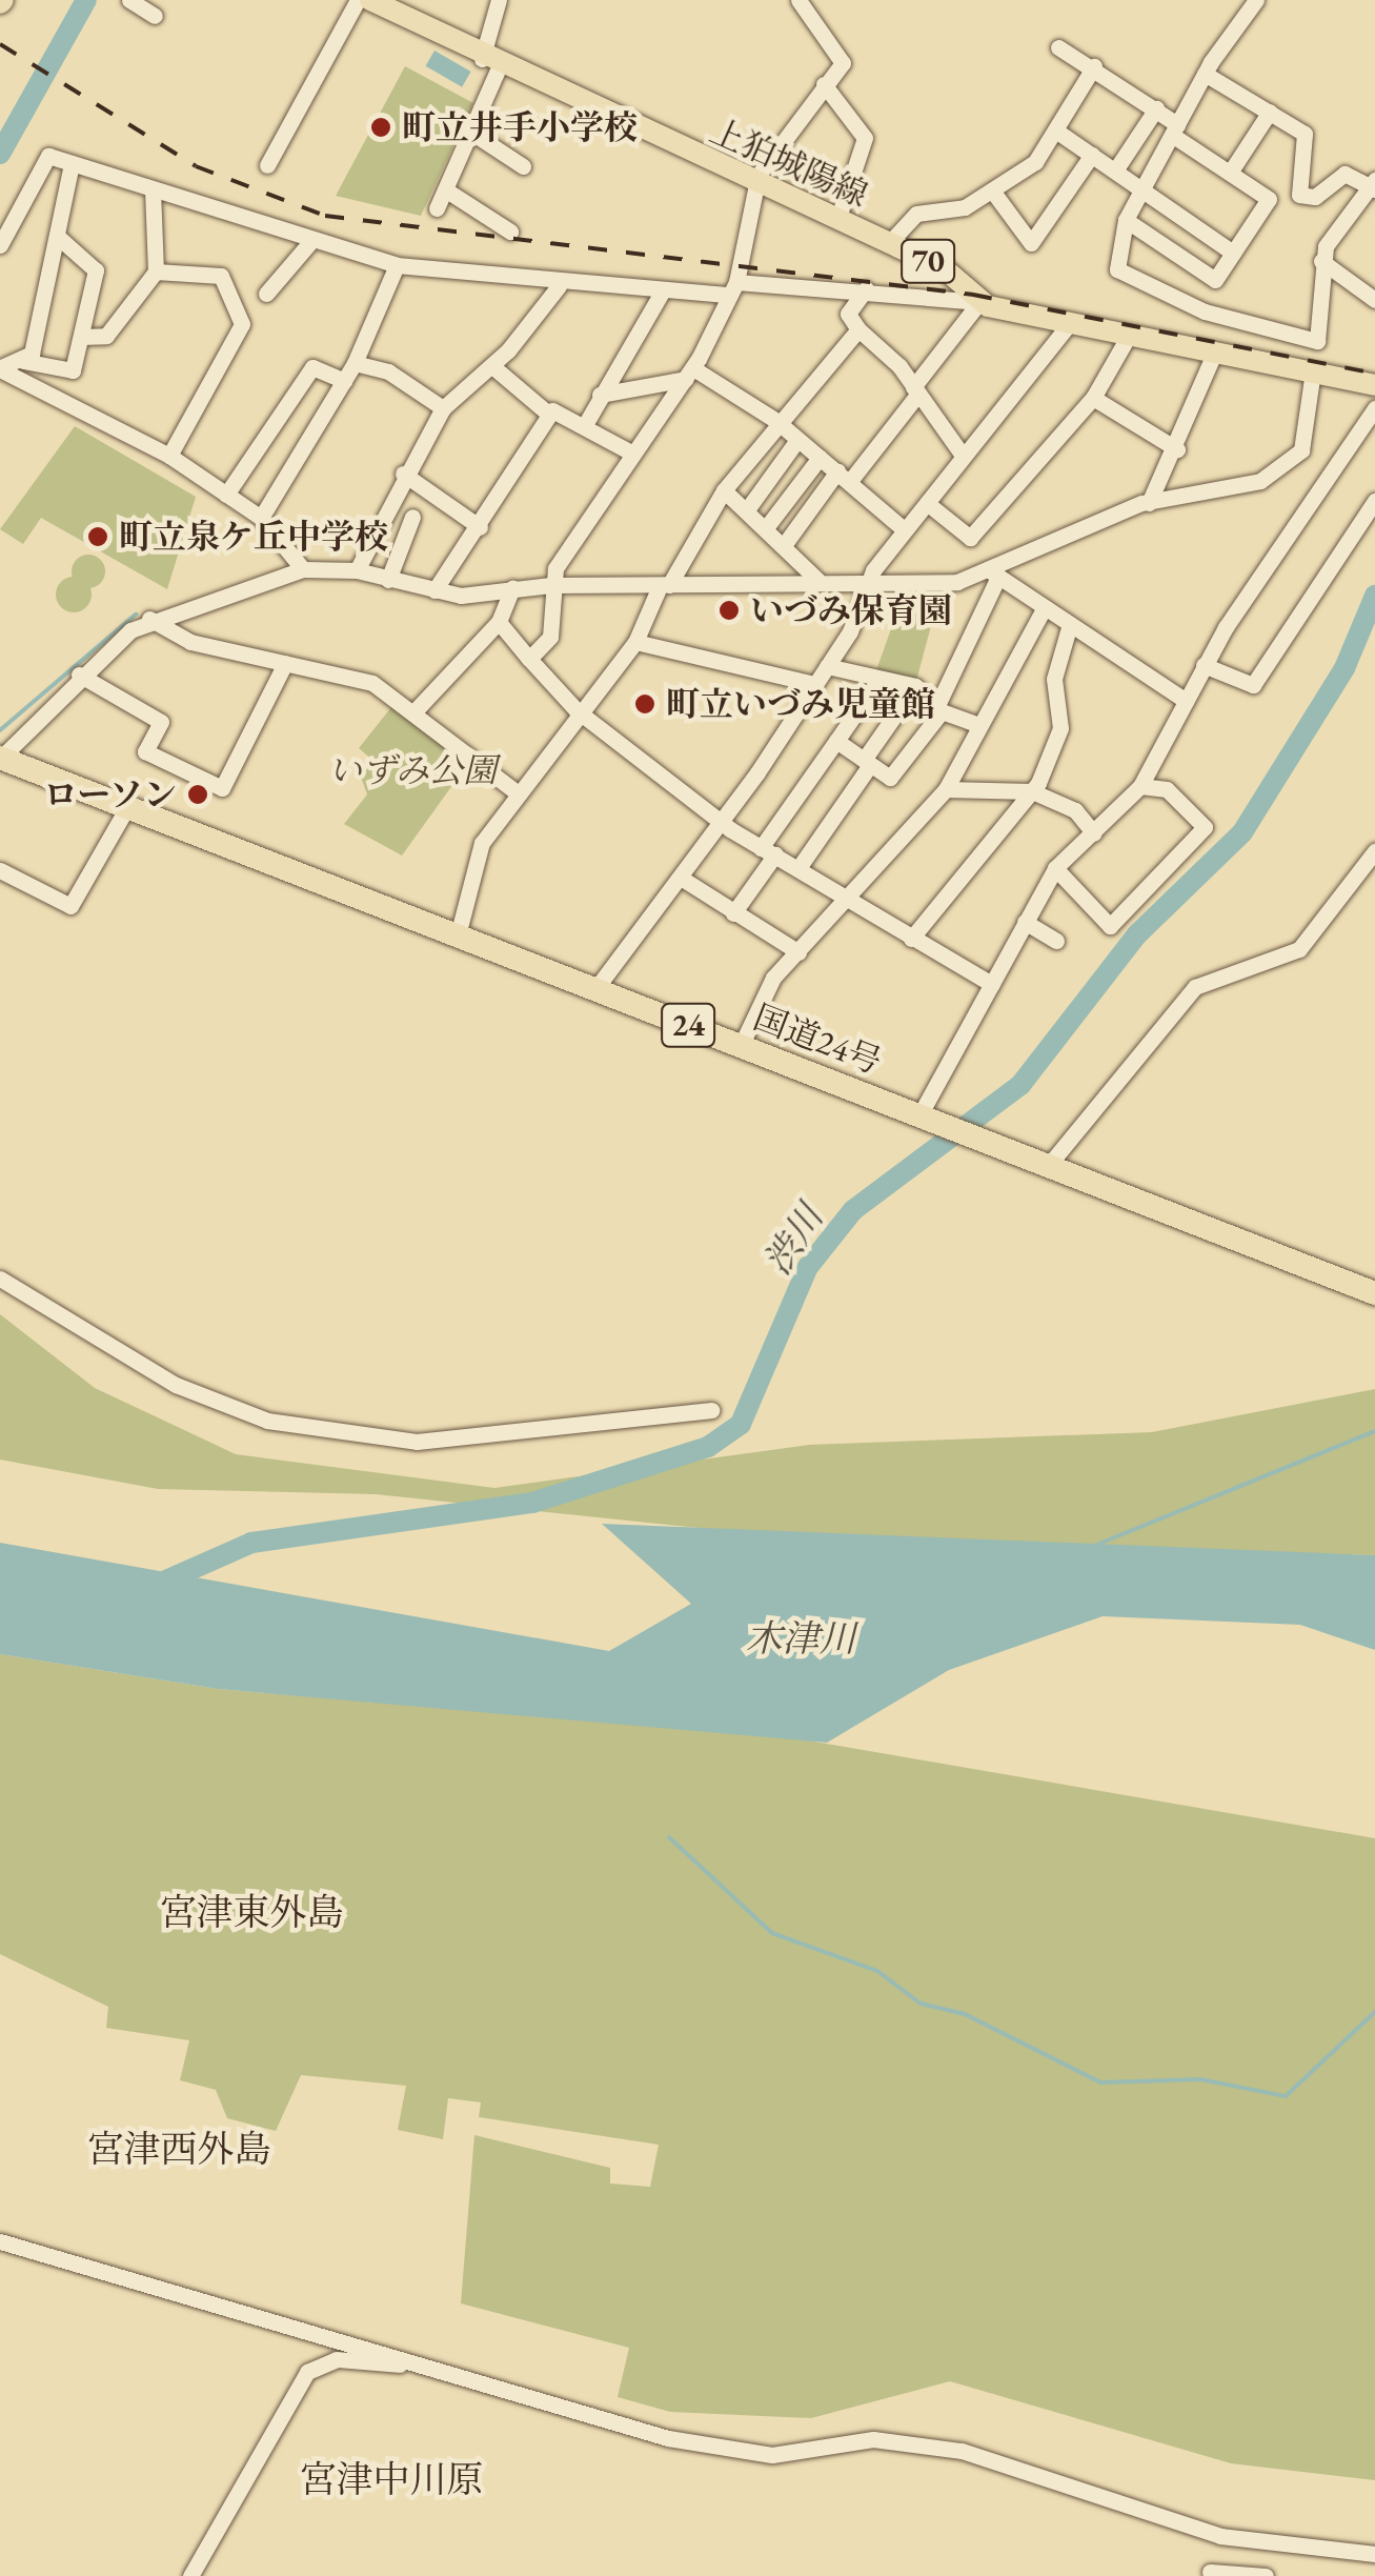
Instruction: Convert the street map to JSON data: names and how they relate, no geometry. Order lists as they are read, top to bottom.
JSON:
{
  "streets": {
    "highway": ["24", "国道24号"],
    "main road": ["上狛城陽線", "70"]
  },
  "districts": ["宮津東外島", "宮津西外島", "宮津中川原"],
  "water": ["渋川", "木津川"],
  "parks": ["いずみ公園"],
  "places": [
    "町立井手小学校",
    "町立泉ケ丘中学校",
    "いづみ保育園",
    "町立いづみ児童館",
    "ローソン"
  ]
}
